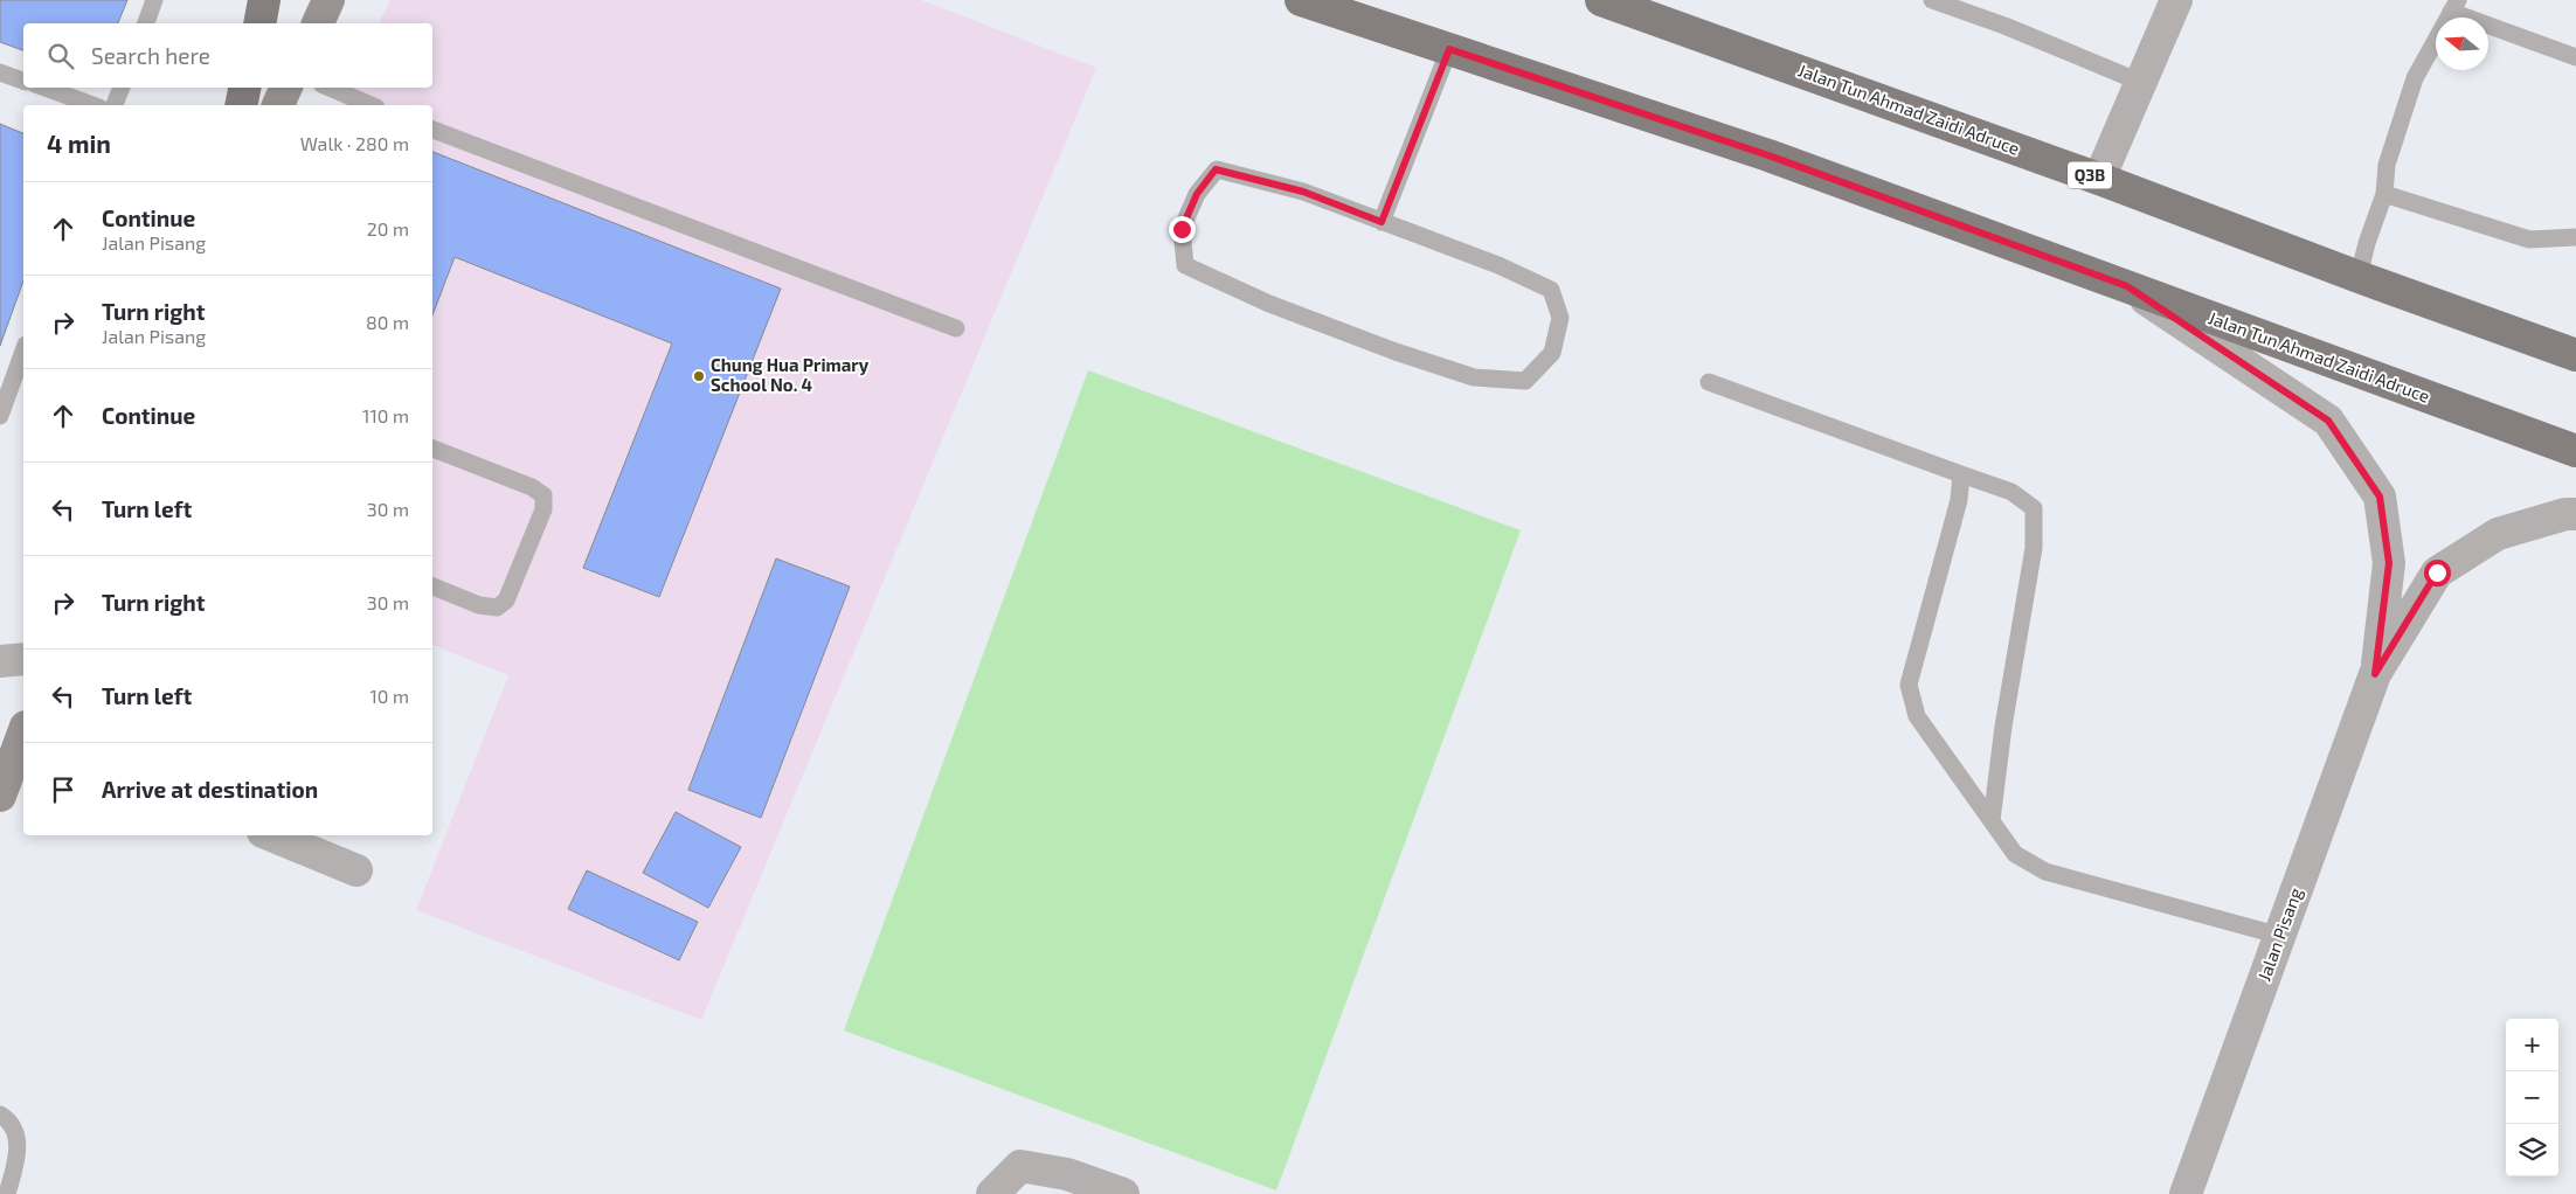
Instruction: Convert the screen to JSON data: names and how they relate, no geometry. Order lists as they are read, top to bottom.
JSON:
{
  "streets": {
    "main road": ["Jalan Tun Ahmad Zaidi Adruce", "Q3B"],
    "street": ["Jalan Pisang"]
  },
  "crossings": [
    ["Jalan Tun Ahmad Zaidi Adruce", "Jalan Pisang"]
  ],
  "places": ["Chung Hua Primary School No. 4"],
  "north": "left",
  "page": {
    "search": "Search here",
    "heading": ["4 min", "Walk · 280 m"],
    "list": [
      ["Continue", "Jalan Pisang", "20 m"],
      ["Turn right", "Jalan Pisang", "80 m"],
      ["Continue", "110 m"],
      ["Turn left", "30 m"],
      ["Turn right", "30 m"],
      ["Turn left", "10 m"],
      "Arrive at destination"
    ],
    "map_buttons": ["+", "−"]
  }
}
